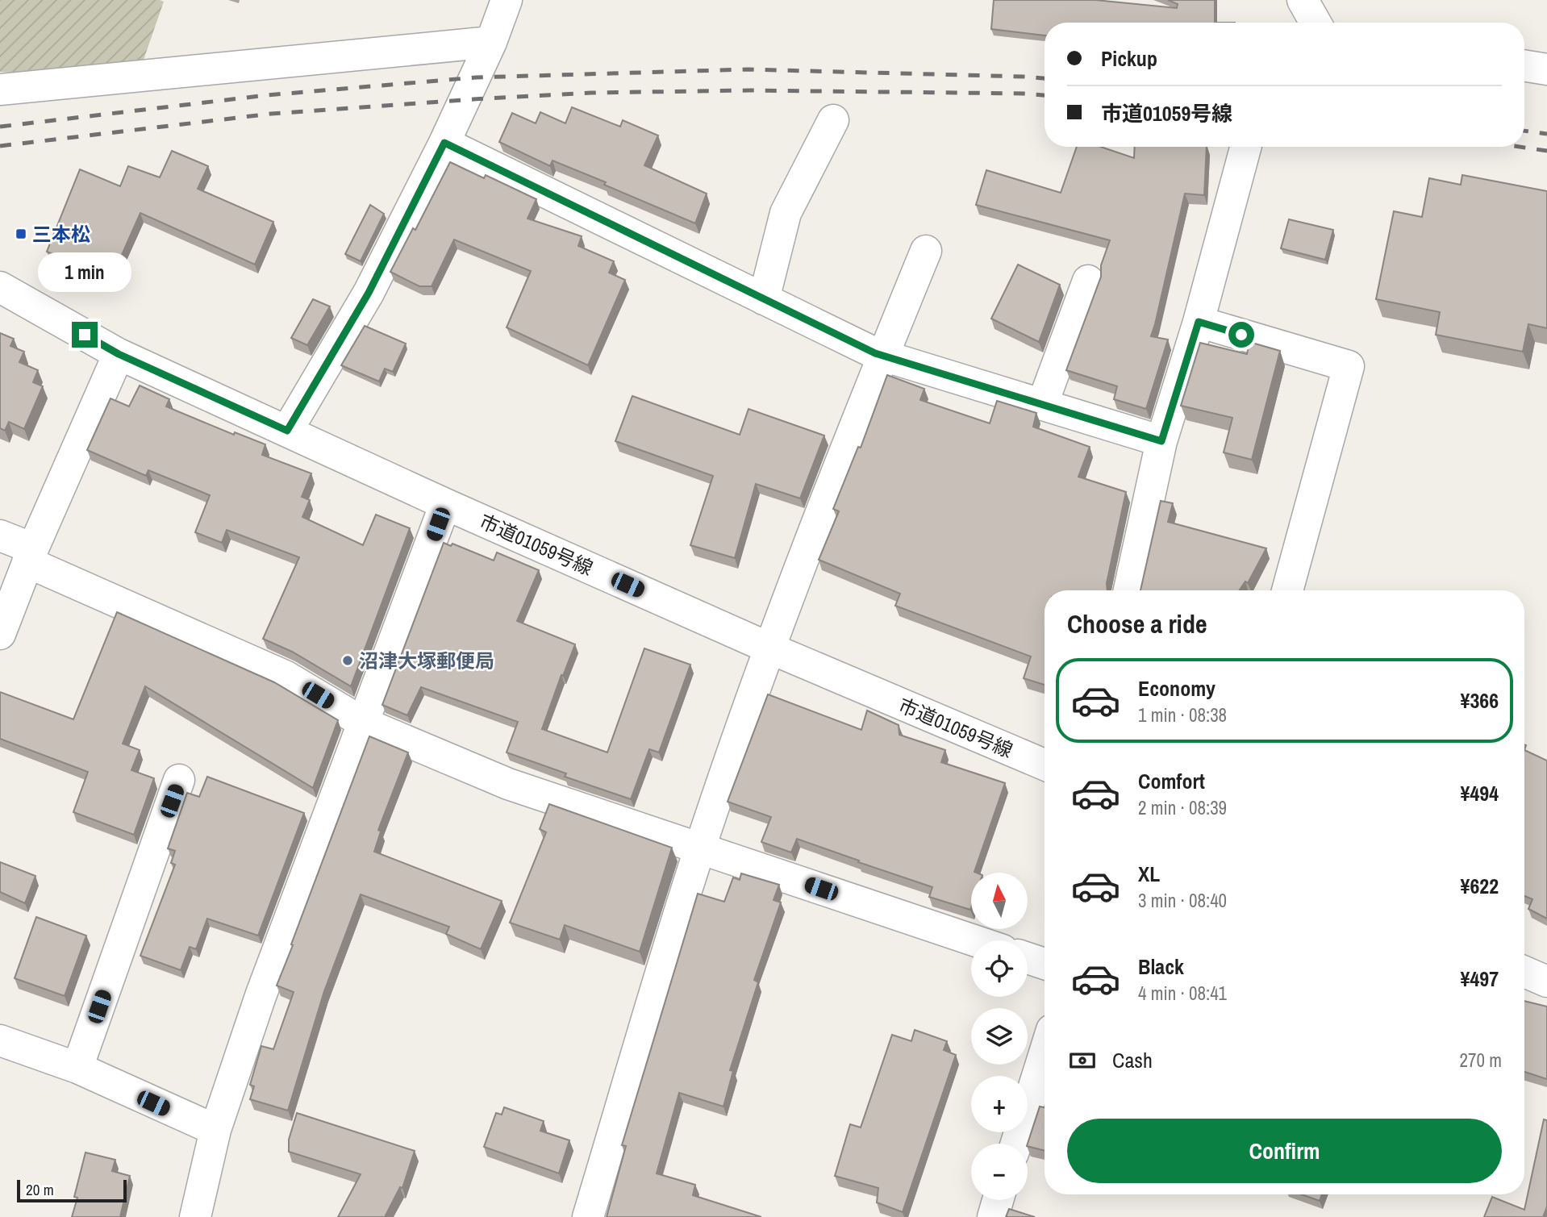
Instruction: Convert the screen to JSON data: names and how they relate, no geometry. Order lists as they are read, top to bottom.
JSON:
{
  "streets": {
    "street": ["市道01059号線"]
  },
  "places": {
    "transit": ["三本松"],
    "other": ["沼津大塚郵便局"]
  },
  "scale_bar": "20 m",
  "north": "top",
  "page": {
    "banner": ["Pickup", "市道01059号線"],
    "bubble": "1 min",
    "heading": "Choose a ride",
    "list": [
      {
        "name": "Economy",
        "note": "1 min · 08:38",
        "value": "¥366"
      },
      {
        "name": "Comfort",
        "note": "2 min · 08:39",
        "value": "¥494"
      },
      {
        "name": "XL",
        "note": "3 min · 08:40",
        "value": "¥622"
      },
      {
        "name": "Black",
        "note": "4 min · 08:41",
        "value": "¥497"
      }
    ],
    "map_buttons": ["+", "−"],
    "pay": ["Cash", "270 m"],
    "buttons": "Confirm",
    "scale": "20 m"
  }
}
